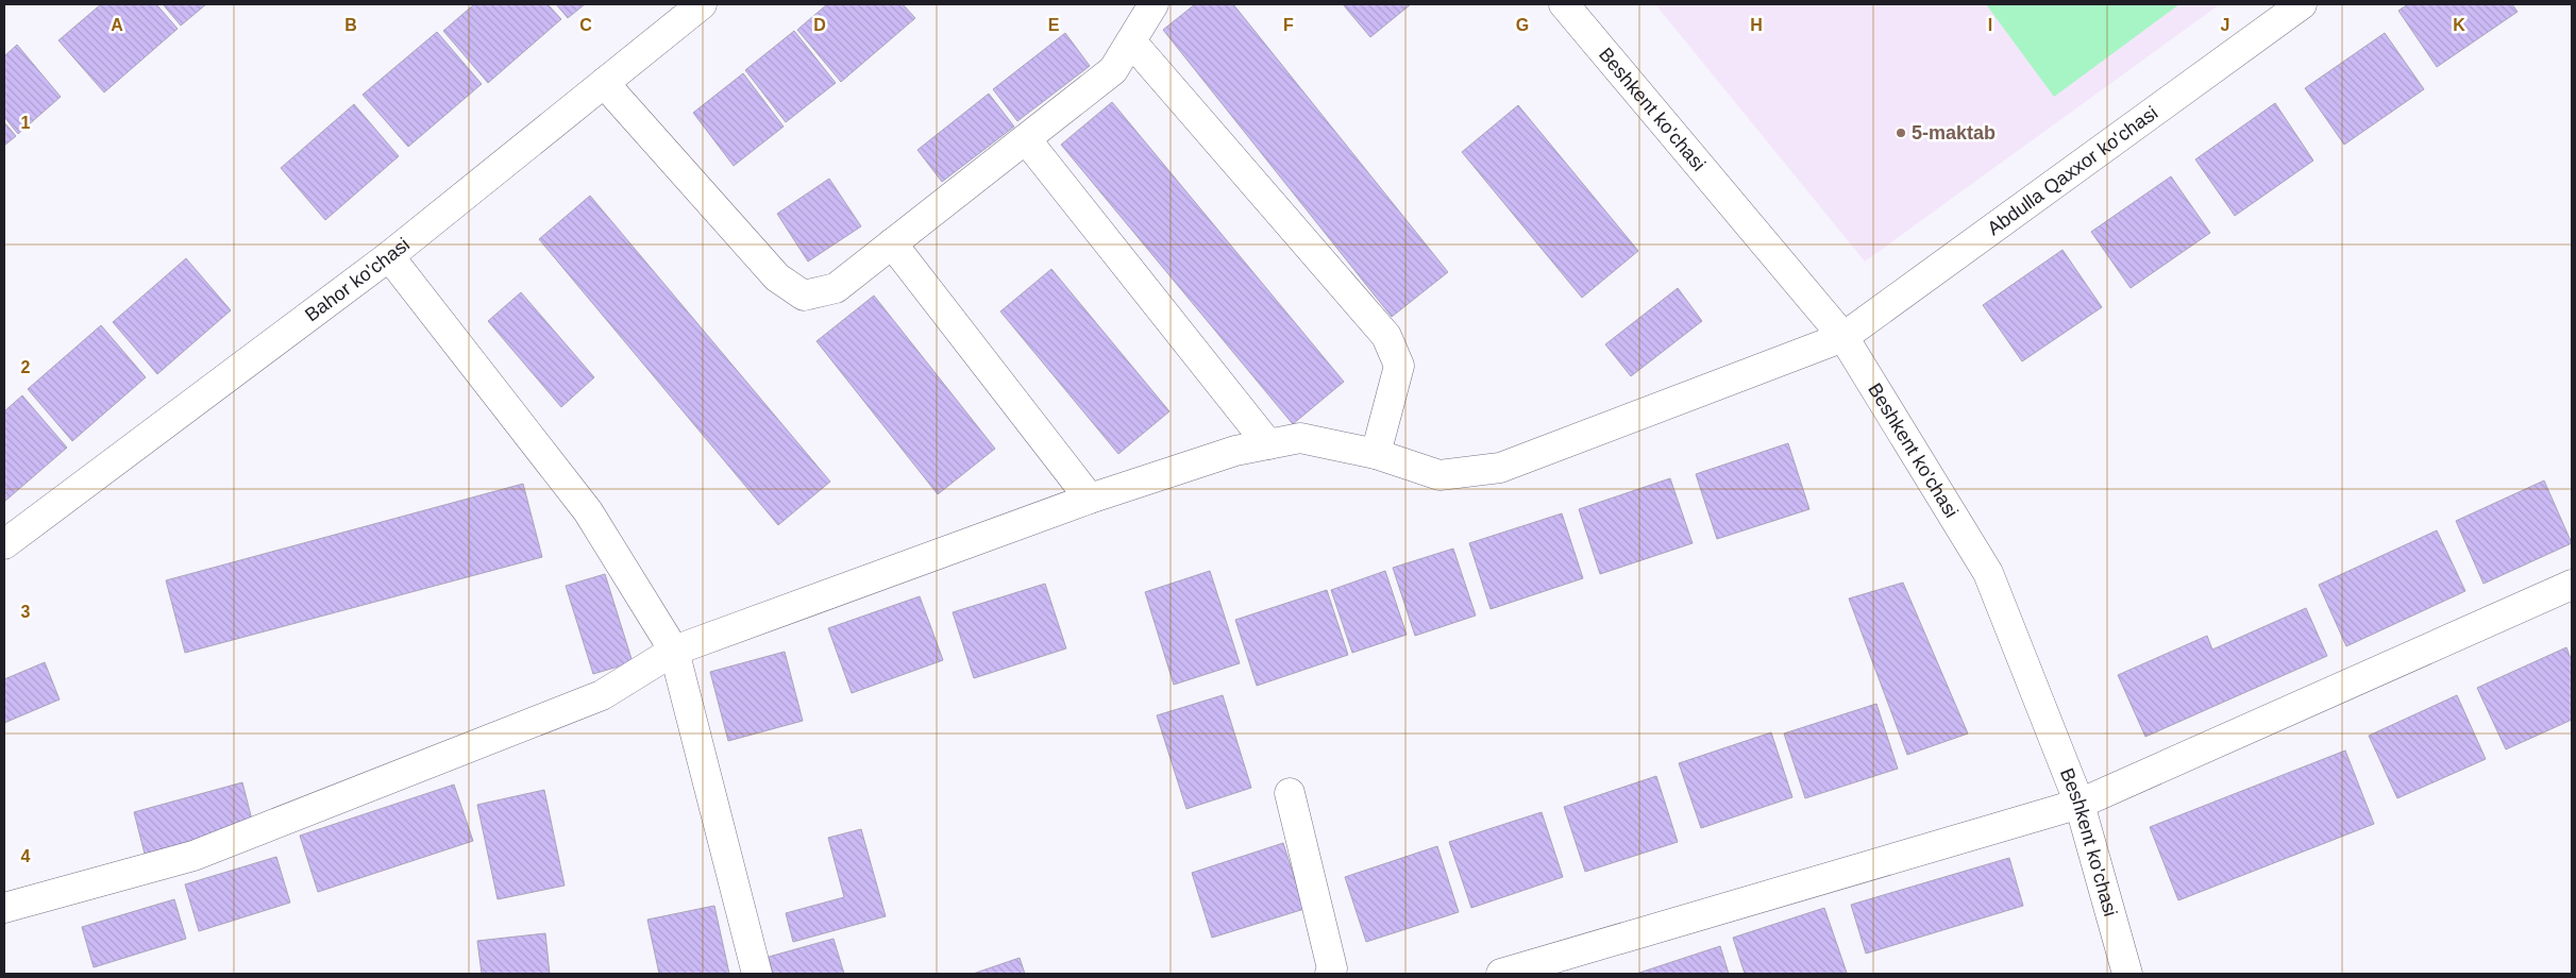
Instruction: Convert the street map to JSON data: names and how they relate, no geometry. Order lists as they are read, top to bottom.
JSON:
{
  "streets": {
    "street": ["Beshkent ko'chasi", "Abdulla Qaxxor ko'chasi", "Bahor ko'chasi"]
  },
  "crossings": [
    ["Beshkent ko'chasi", "Abdulla Qaxxor ko'chasi"]
  ],
  "places": ["5-maktab"],
  "grid": {
    "columns": [
      "A",
      "B",
      "C",
      "D",
      "E",
      "F",
      "G",
      "H",
      "I",
      "J",
      "K"
    ],
    "rows": [
      "1",
      "2",
      "3",
      "4"
    ]
  }
}
